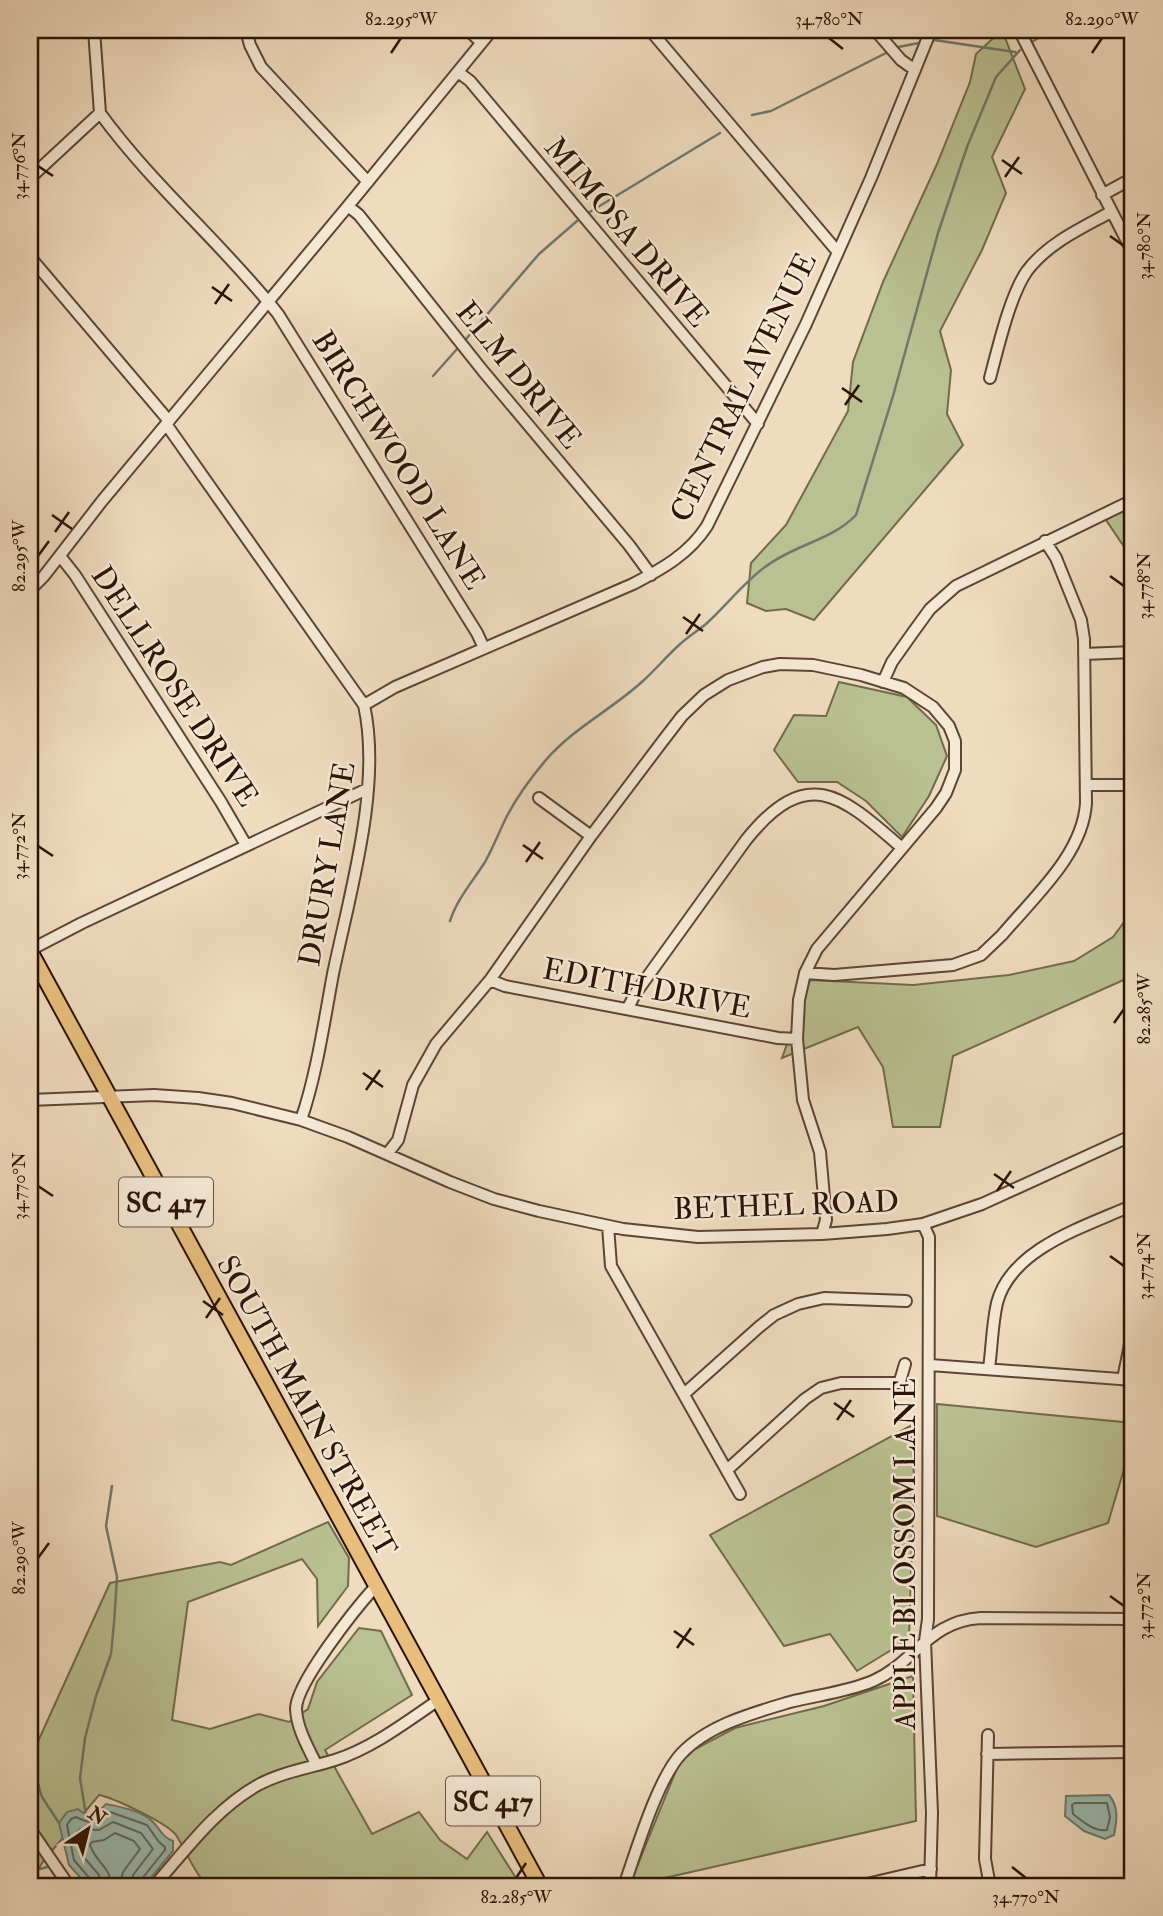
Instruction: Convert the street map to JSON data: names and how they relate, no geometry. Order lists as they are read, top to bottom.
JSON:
{
  "streets": {
    "main road": ["SC 417", "SOUTH MAIN STREET"],
    "street": [
      "MIMOSA DRIVE",
      "ELM DRIVE",
      "CENTRAL AVENUE",
      "BIRCHWOOD LANE",
      "DELLROSE DRIVE",
      "DRURY LANE",
      "EDITH DRIVE",
      "BETHEL ROAD",
      "APPLE BLOSSOM LANE"
    ]
  },
  "crossings": [
    ["MIMOSA DRIVE", "CENTRAL AVENUE"],
    ["ELM DRIVE", "CENTRAL AVENUE"],
    ["CENTRAL AVENUE", "BIRCHWOOD LANE"],
    ["CENTRAL AVENUE", "DRURY LANE"],
    ["DRURY LANE", "BETHEL ROAD"],
    ["SC 417", "SOUTH MAIN STREET"],
    ["BETHEL ROAD", "SOUTH MAIN STREET"],
    ["BETHEL ROAD", "APPLE BLOSSOM LANE"]
  ],
  "north": "top right",
  "coordinates": [
    "82.295°W",
    "34.780°N",
    "82.290°W",
    "34.776°N",
    "34.778°N",
    "34.772°N",
    "82.285°W",
    "34.770°N",
    "34.774°N"
  ]
}
